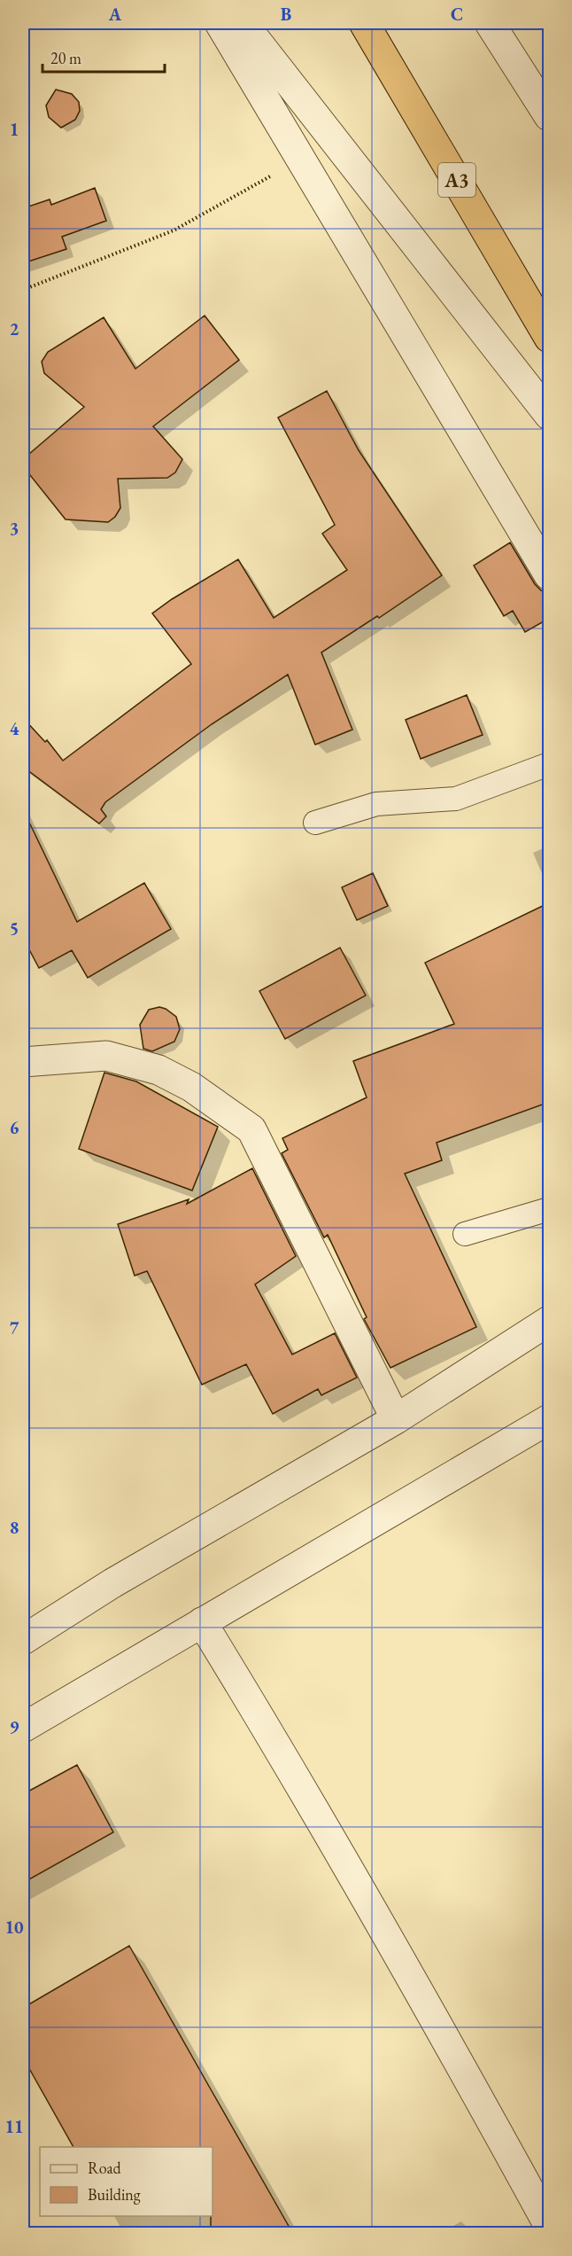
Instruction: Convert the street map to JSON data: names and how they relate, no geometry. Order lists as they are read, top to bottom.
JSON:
{
  "streets": {
    "highway": ["A3"]
  },
  "legend": ["Road", "Building"],
  "scale_bar": "20 m",
  "grid": {
    "columns": ["A", "B", "C"],
    "rows": [
      "1",
      "2",
      "3",
      "4",
      "5",
      "6",
      "7",
      "8",
      "9",
      "10",
      "11"
    ]
  }
}
